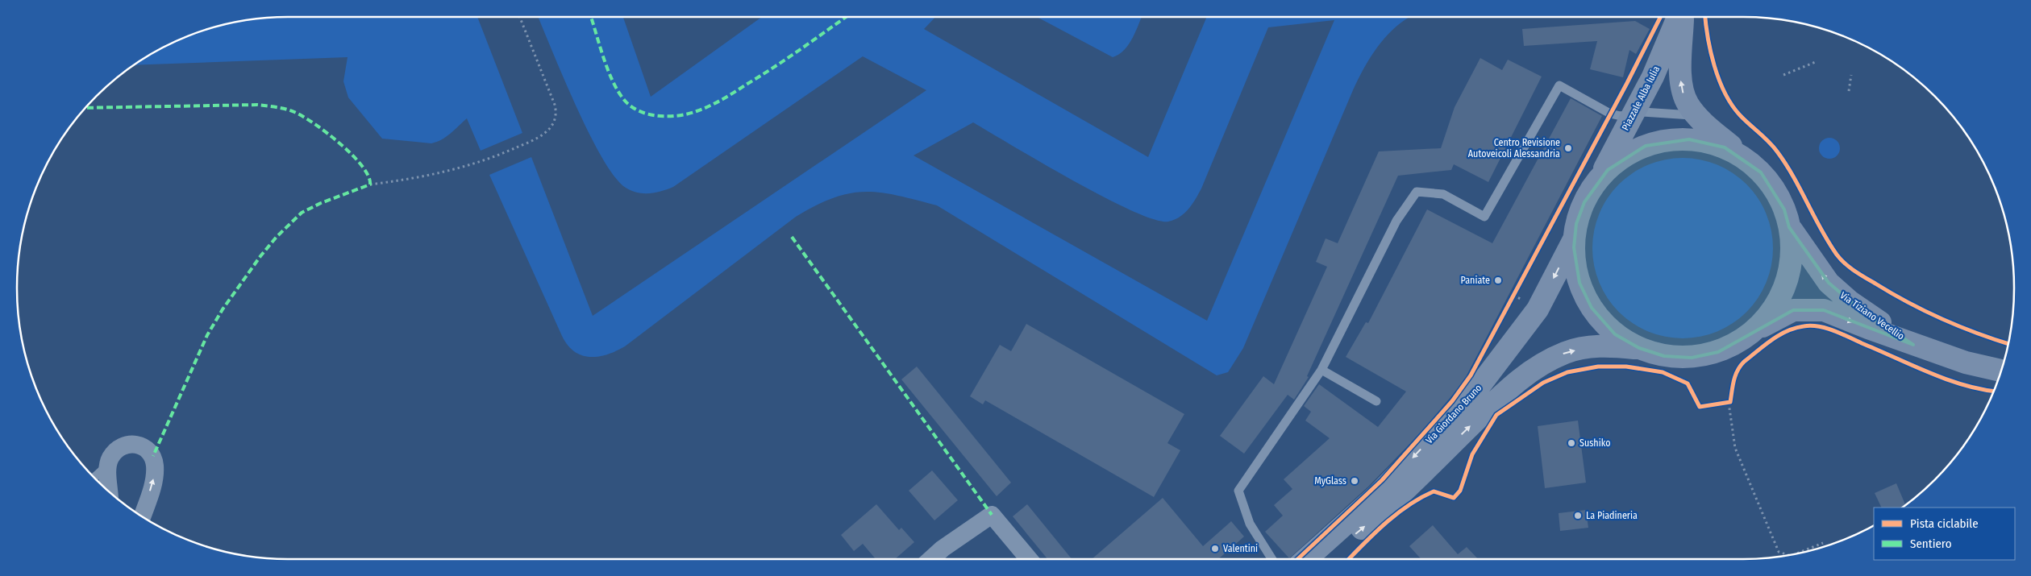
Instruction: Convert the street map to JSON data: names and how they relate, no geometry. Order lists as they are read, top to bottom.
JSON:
{
  "streets": {
    "main road": ["Piazzale Alba Iulia", "Via Tiziano Vecellio", "Via Giordano Bruno"]
  },
  "crossings": [
    ["Piazzale Alba Iulia", "Via Tiziano Vecellio"],
    ["Piazzale Alba Iulia", "Via Giordano Bruno"]
  ],
  "places": [
    "Centro Revisione Autoveicoli Alessandria",
    "Paniate",
    "Sushiko",
    "MyGlass",
    "La Piadineria",
    "Valentini"
  ],
  "legend": ["Pista ciclabile", "Sentiero"]
}
